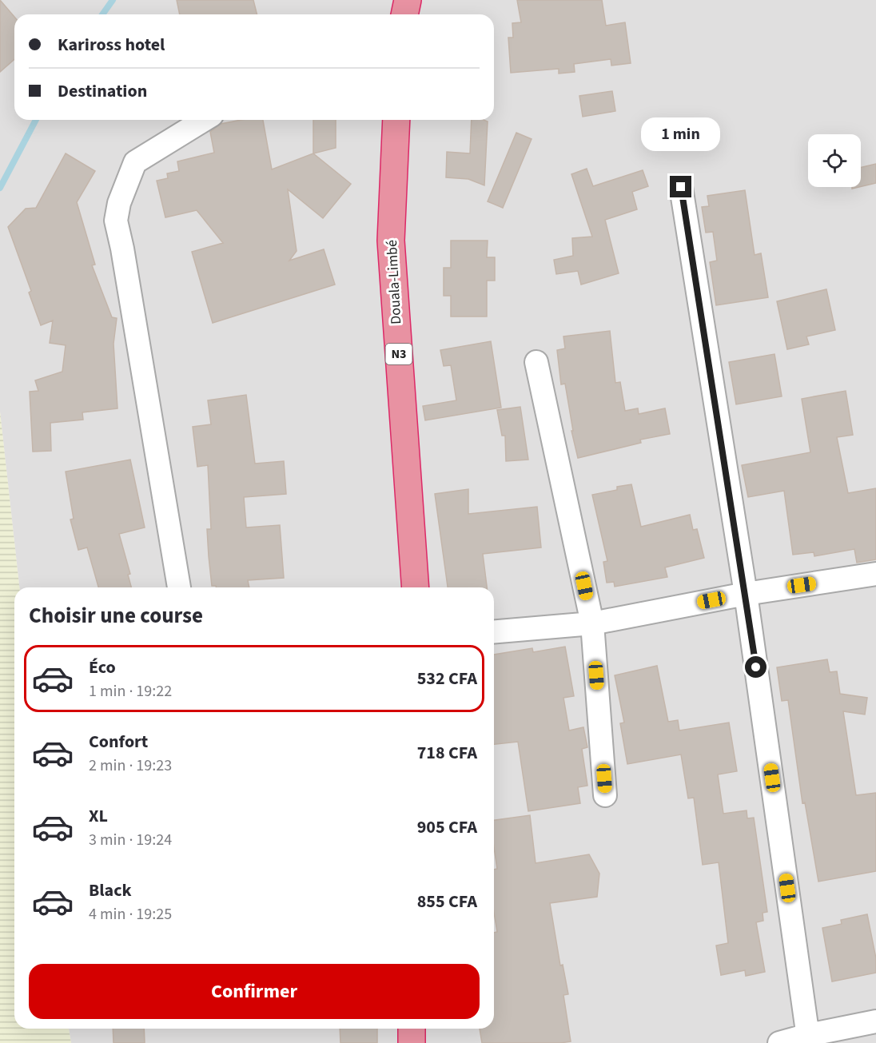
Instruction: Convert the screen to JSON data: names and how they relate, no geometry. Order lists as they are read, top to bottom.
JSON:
{
  "streets": {
    "highway": ["Douala-Limbé", "N3"]
  },
  "page": {
    "banner": ["Kariross hotel", "Destination"],
    "bubble": "1 min",
    "heading": "Choisir une course",
    "list": [
      {
        "name": "Éco",
        "note": "1 min · 19:22",
        "value": "532 CFA"
      },
      {
        "name": "Confort",
        "note": "2 min · 19:23",
        "value": "718 CFA"
      },
      {
        "name": "XL",
        "note": "3 min · 19:24",
        "value": "905 CFA"
      },
      {
        "name": "Black",
        "note": "4 min · 19:25",
        "value": "855 CFA"
      }
    ],
    "buttons": "Confirmer"
  }
}
